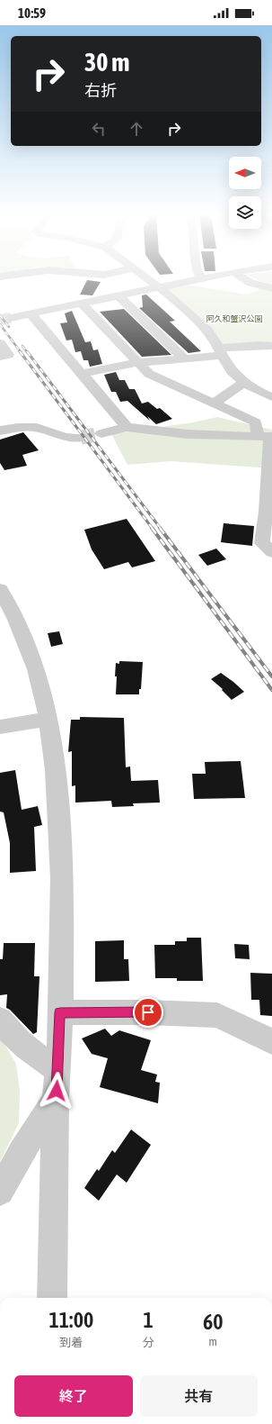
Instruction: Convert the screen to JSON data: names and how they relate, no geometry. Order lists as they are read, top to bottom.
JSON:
{
  "parks": ["阿久和蟹沢公園"],
  "north": "left",
  "page": {
    "status": "10:59",
    "turn": ["30 m", "右折"],
    "eta": [
      "11:00",
      "到着",
      "1",
      "分",
      "60",
      "m"
    ],
    "buttons": ["終了", "共有"]
  }
}
